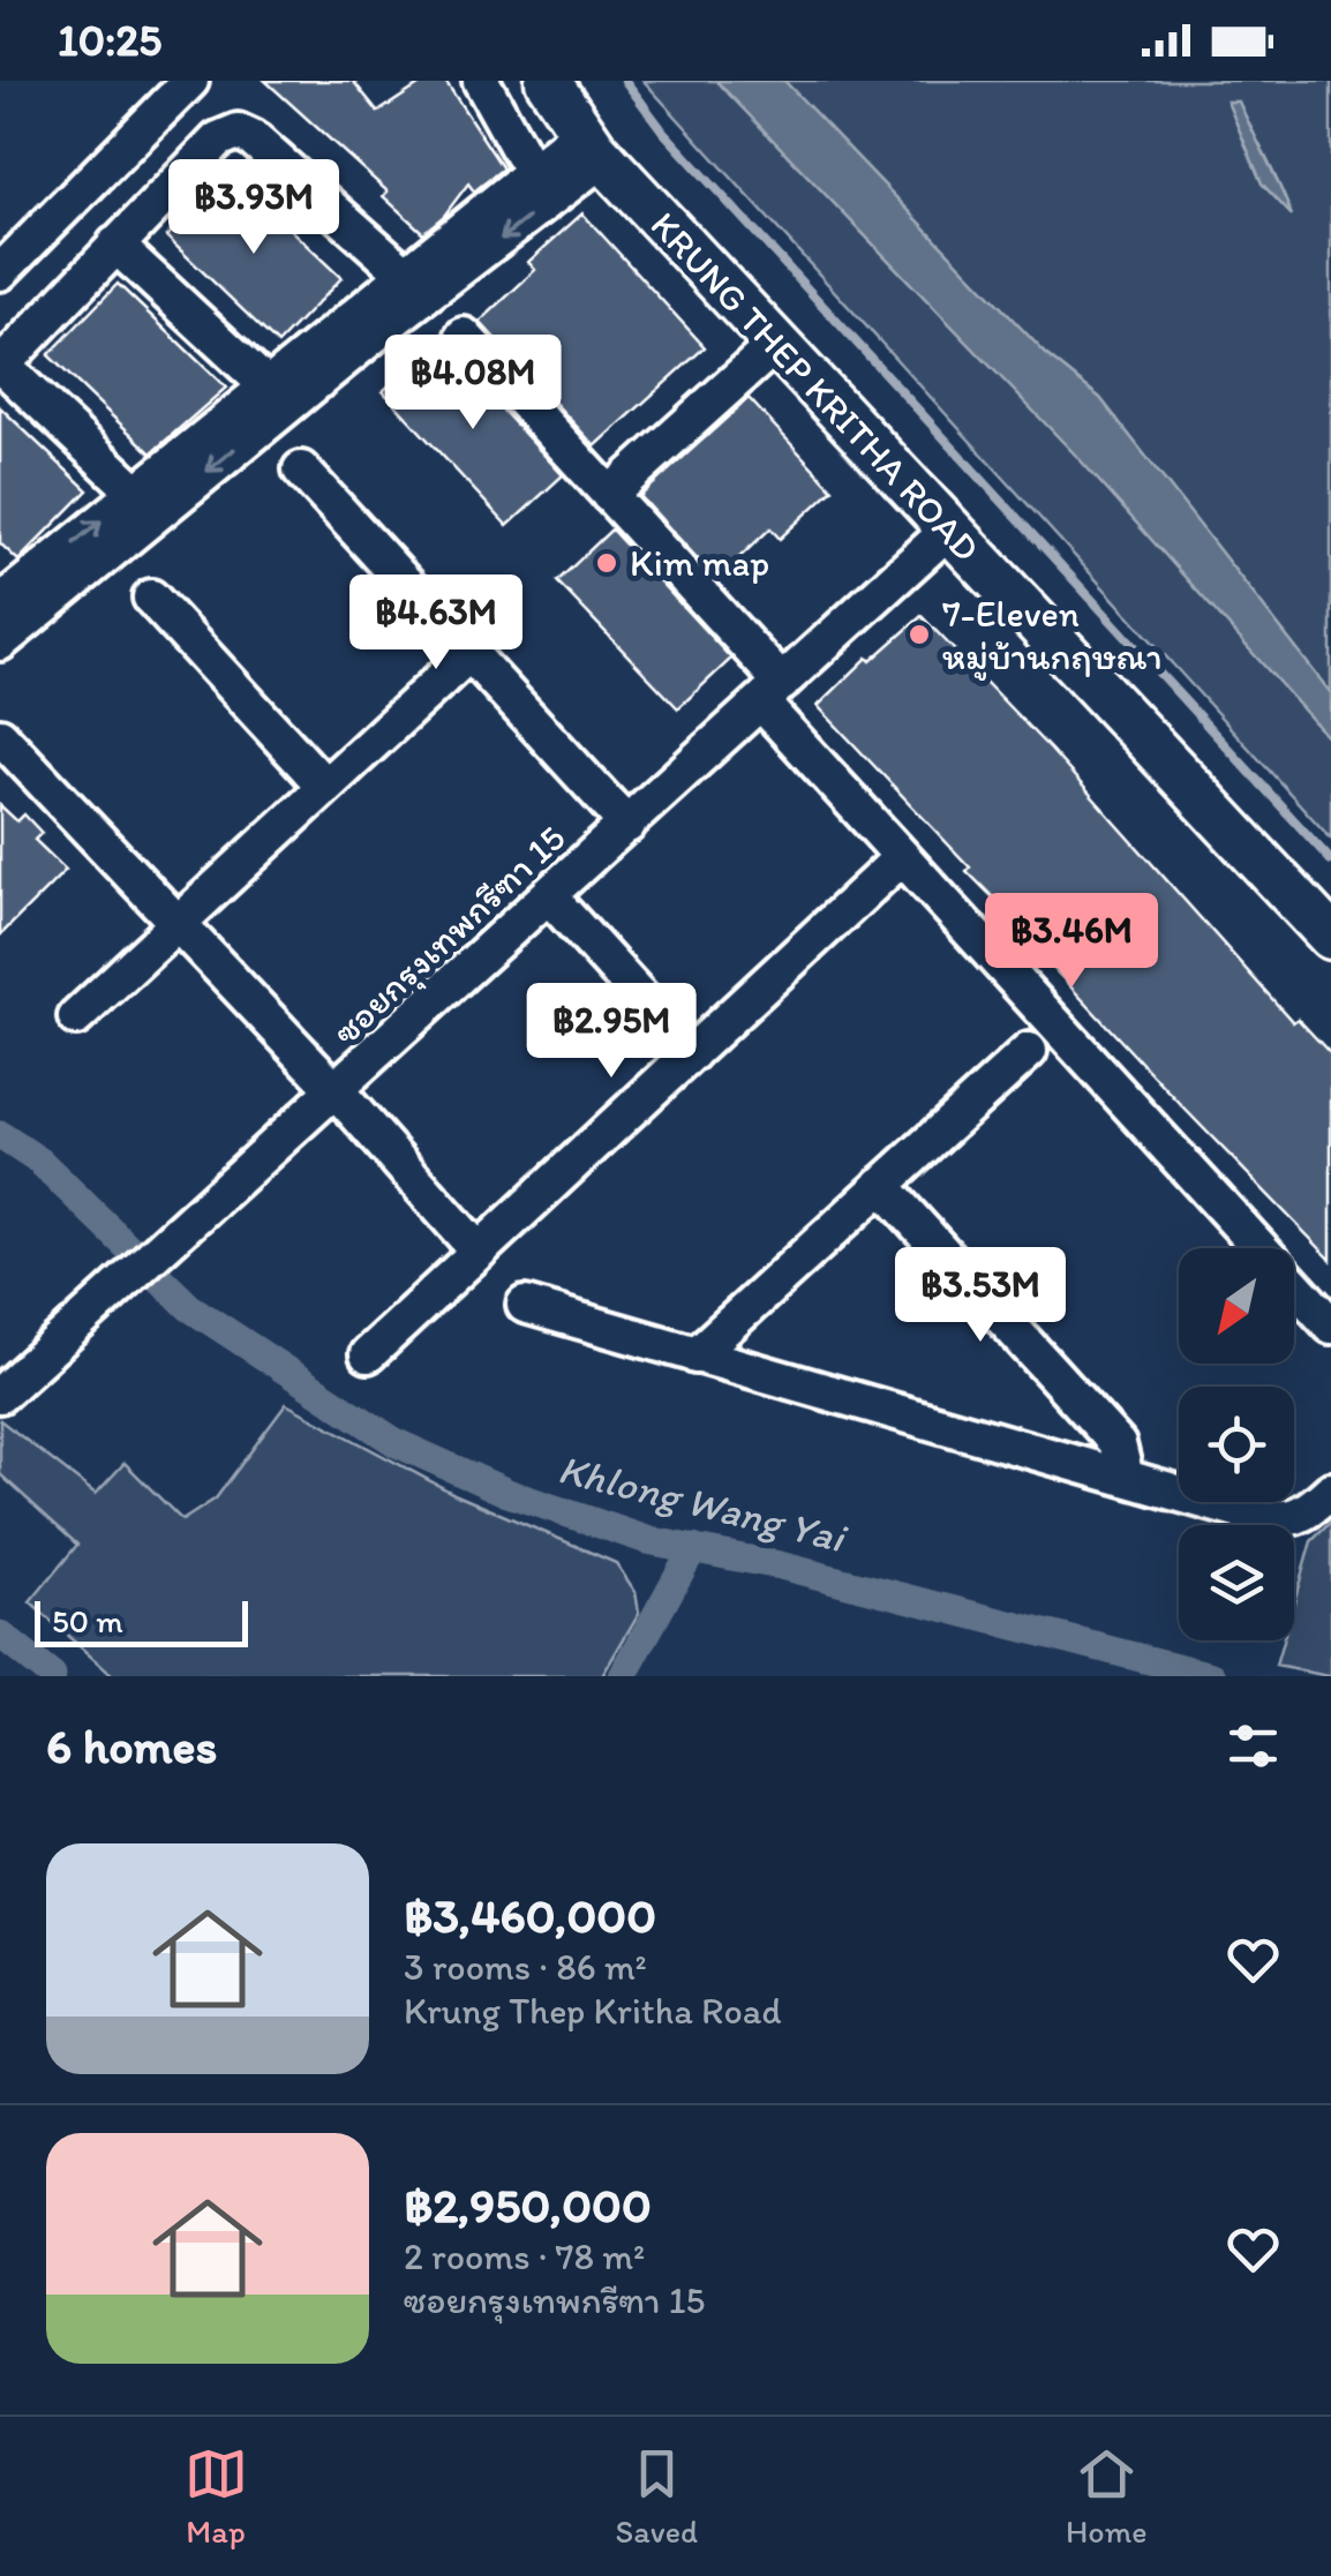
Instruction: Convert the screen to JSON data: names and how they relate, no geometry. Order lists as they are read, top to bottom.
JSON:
{
  "streets": {
    "main road": ["KRUNG THEP KRITHA ROAD"],
    "street": ["ซอยกรุงเทพกรีฑา 15"]
  },
  "crossings": [
    ["KRUNG THEP KRITHA ROAD", "ซอยกรุงเทพกรีฑา 15"]
  ],
  "water": ["Khlong Wang Yai"],
  "places": ["Kim map", "7-Eleven หมู่บ้านกฤษณา"],
  "scale_bar": "50 m",
  "north": "bottom left",
  "page": {
    "status": "10:25",
    "price": [
      "฿3.93M",
      "฿4.08M",
      "฿4.63M",
      "฿3.46M",
      "฿2.95M",
      "฿3.53M"
    ],
    "scale": "50 m",
    "heading": "6 homes",
    "list": [
      {
        "name": "฿3,460,000",
        "note": "3 rooms · 86 m² · Krung Thep Kritha Road"
      },
      {
        "name": "฿2,950,000",
        "note": "2 rooms · 78 m² · ซอยกรุงเทพกรีฑา 15"
      }
    ],
    "tabs": ["Map", "Saved", "Home"]
  }
}
